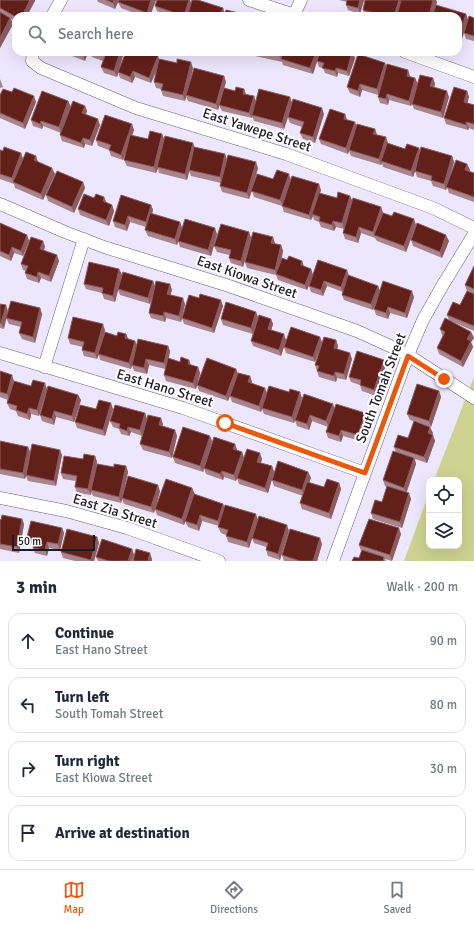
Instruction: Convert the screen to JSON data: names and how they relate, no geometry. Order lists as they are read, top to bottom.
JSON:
{
  "streets": {
    "street": [
      "East Yawepe Street",
      "East Kiowa Street",
      "East Hano Street",
      "South Tomah Street",
      "East Zia Street"
    ]
  },
  "crossings": [
    ["East Kiowa Street", "South Tomah Street"],
    ["East Hano Street", "South Tomah Street"]
  ],
  "scale_bar": "50 m",
  "page": {
    "search": "Search here",
    "scale": "50 m",
    "heading": ["3 min", "Walk · 200 m"],
    "list": [
      ["Continue", "East Hano Street", "90 m"],
      ["Turn left", "South Tomah Street", "80 m"],
      ["Turn right", "East Kiowa Street", "30 m"],
      "Arrive at destination"
    ],
    "nav": ["Map", "Directions", "Saved"]
  }
}
